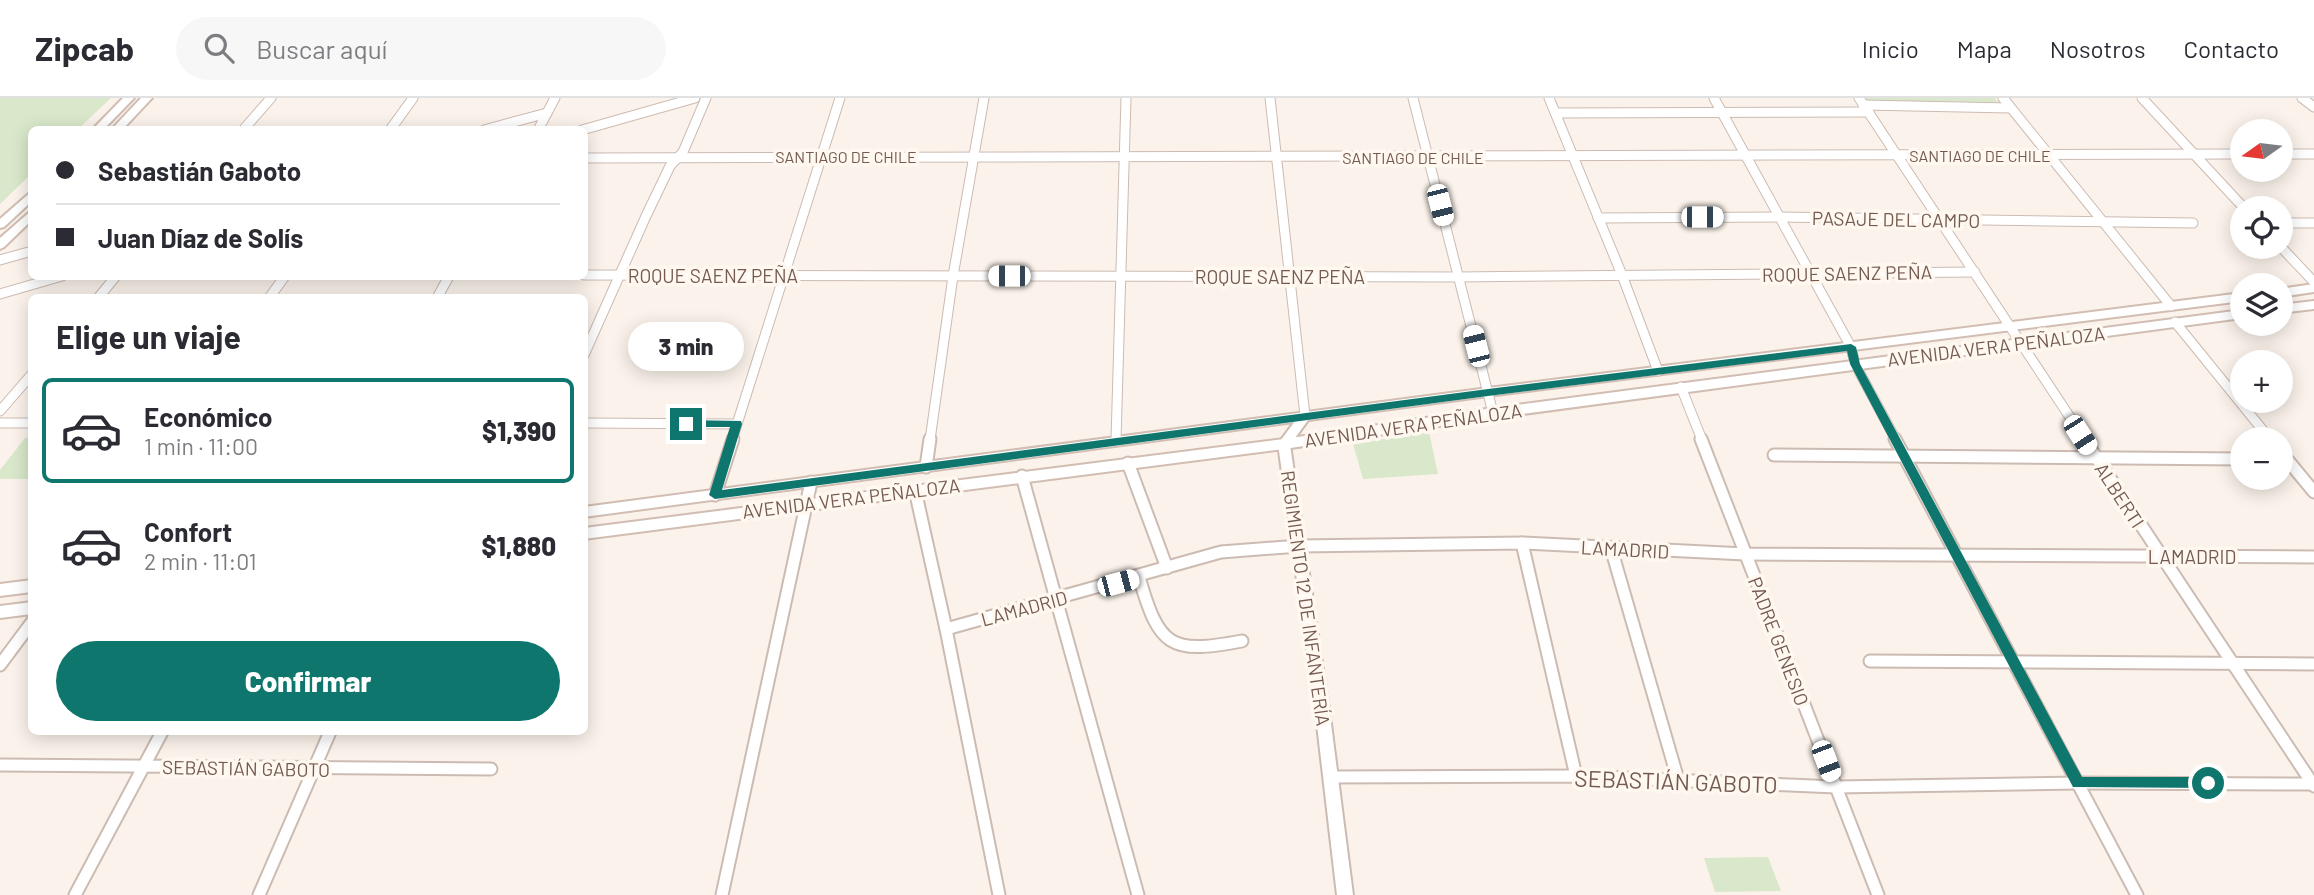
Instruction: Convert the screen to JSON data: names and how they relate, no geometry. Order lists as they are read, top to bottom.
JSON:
{
  "streets": {
    "main road": ["AVENIDA VERA PEÑALOZA"],
    "street": [
      "SANTIAGO DE CHILE",
      "PASAJE DEL CAMPO",
      "ROQUE SAENZ PEÑA",
      "ALBERTI",
      "LAMADRID",
      "REGIMIENTO 12 DE INFANTERÍA",
      "PADRE GENESIO",
      "SEBASTIÁN GABOTO"
    ]
  },
  "crossings": [
    ["SANTIAGO DE CHILE", "ALBERTI"],
    ["PASAJE DEL CAMPO", "ALBERTI"],
    ["ROQUE SAENZ PEÑA", "ALBERTI"],
    ["AVENIDA VERA PEÑALOZA", "ALBERTI"],
    ["AVENIDA VERA PEÑALOZA", "REGIMIENTO 12 DE INFANTERÍA"],
    ["AVENIDA VERA PEÑALOZA", "PADRE GENESIO"],
    ["ALBERTI", "LAMADRID"],
    ["ALBERTI", "SEBASTIÁN GABOTO"],
    ["LAMADRID", "REGIMIENTO 12 DE INFANTERÍA"],
    ["LAMADRID", "PADRE GENESIO"],
    ["REGIMIENTO 12 DE INFANTERÍA", "SEBASTIÁN GABOTO"],
    ["PADRE GENESIO", "SEBASTIÁN GABOTO"]
  ],
  "north": "left",
  "page": {
    "header": "Zipcab",
    "search": "Buscar aquí",
    "nav": [
      "Inicio",
      "Mapa",
      "Nosotros",
      "Contacto"
    ],
    "map_buttons": ["+", "−"],
    "banner": ["Sebastián Gaboto", "Juan Díaz de Solís"],
    "heading": "Elige un viaje",
    "bubble": "3 min",
    "list": [
      {
        "name": "Económico",
        "note": "1 min · 11:00",
        "value": "$1,390"
      },
      {
        "name": "Confort",
        "note": "2 min · 11:01",
        "value": "$1,880"
      }
    ],
    "buttons": "Confirmar"
  }
}
